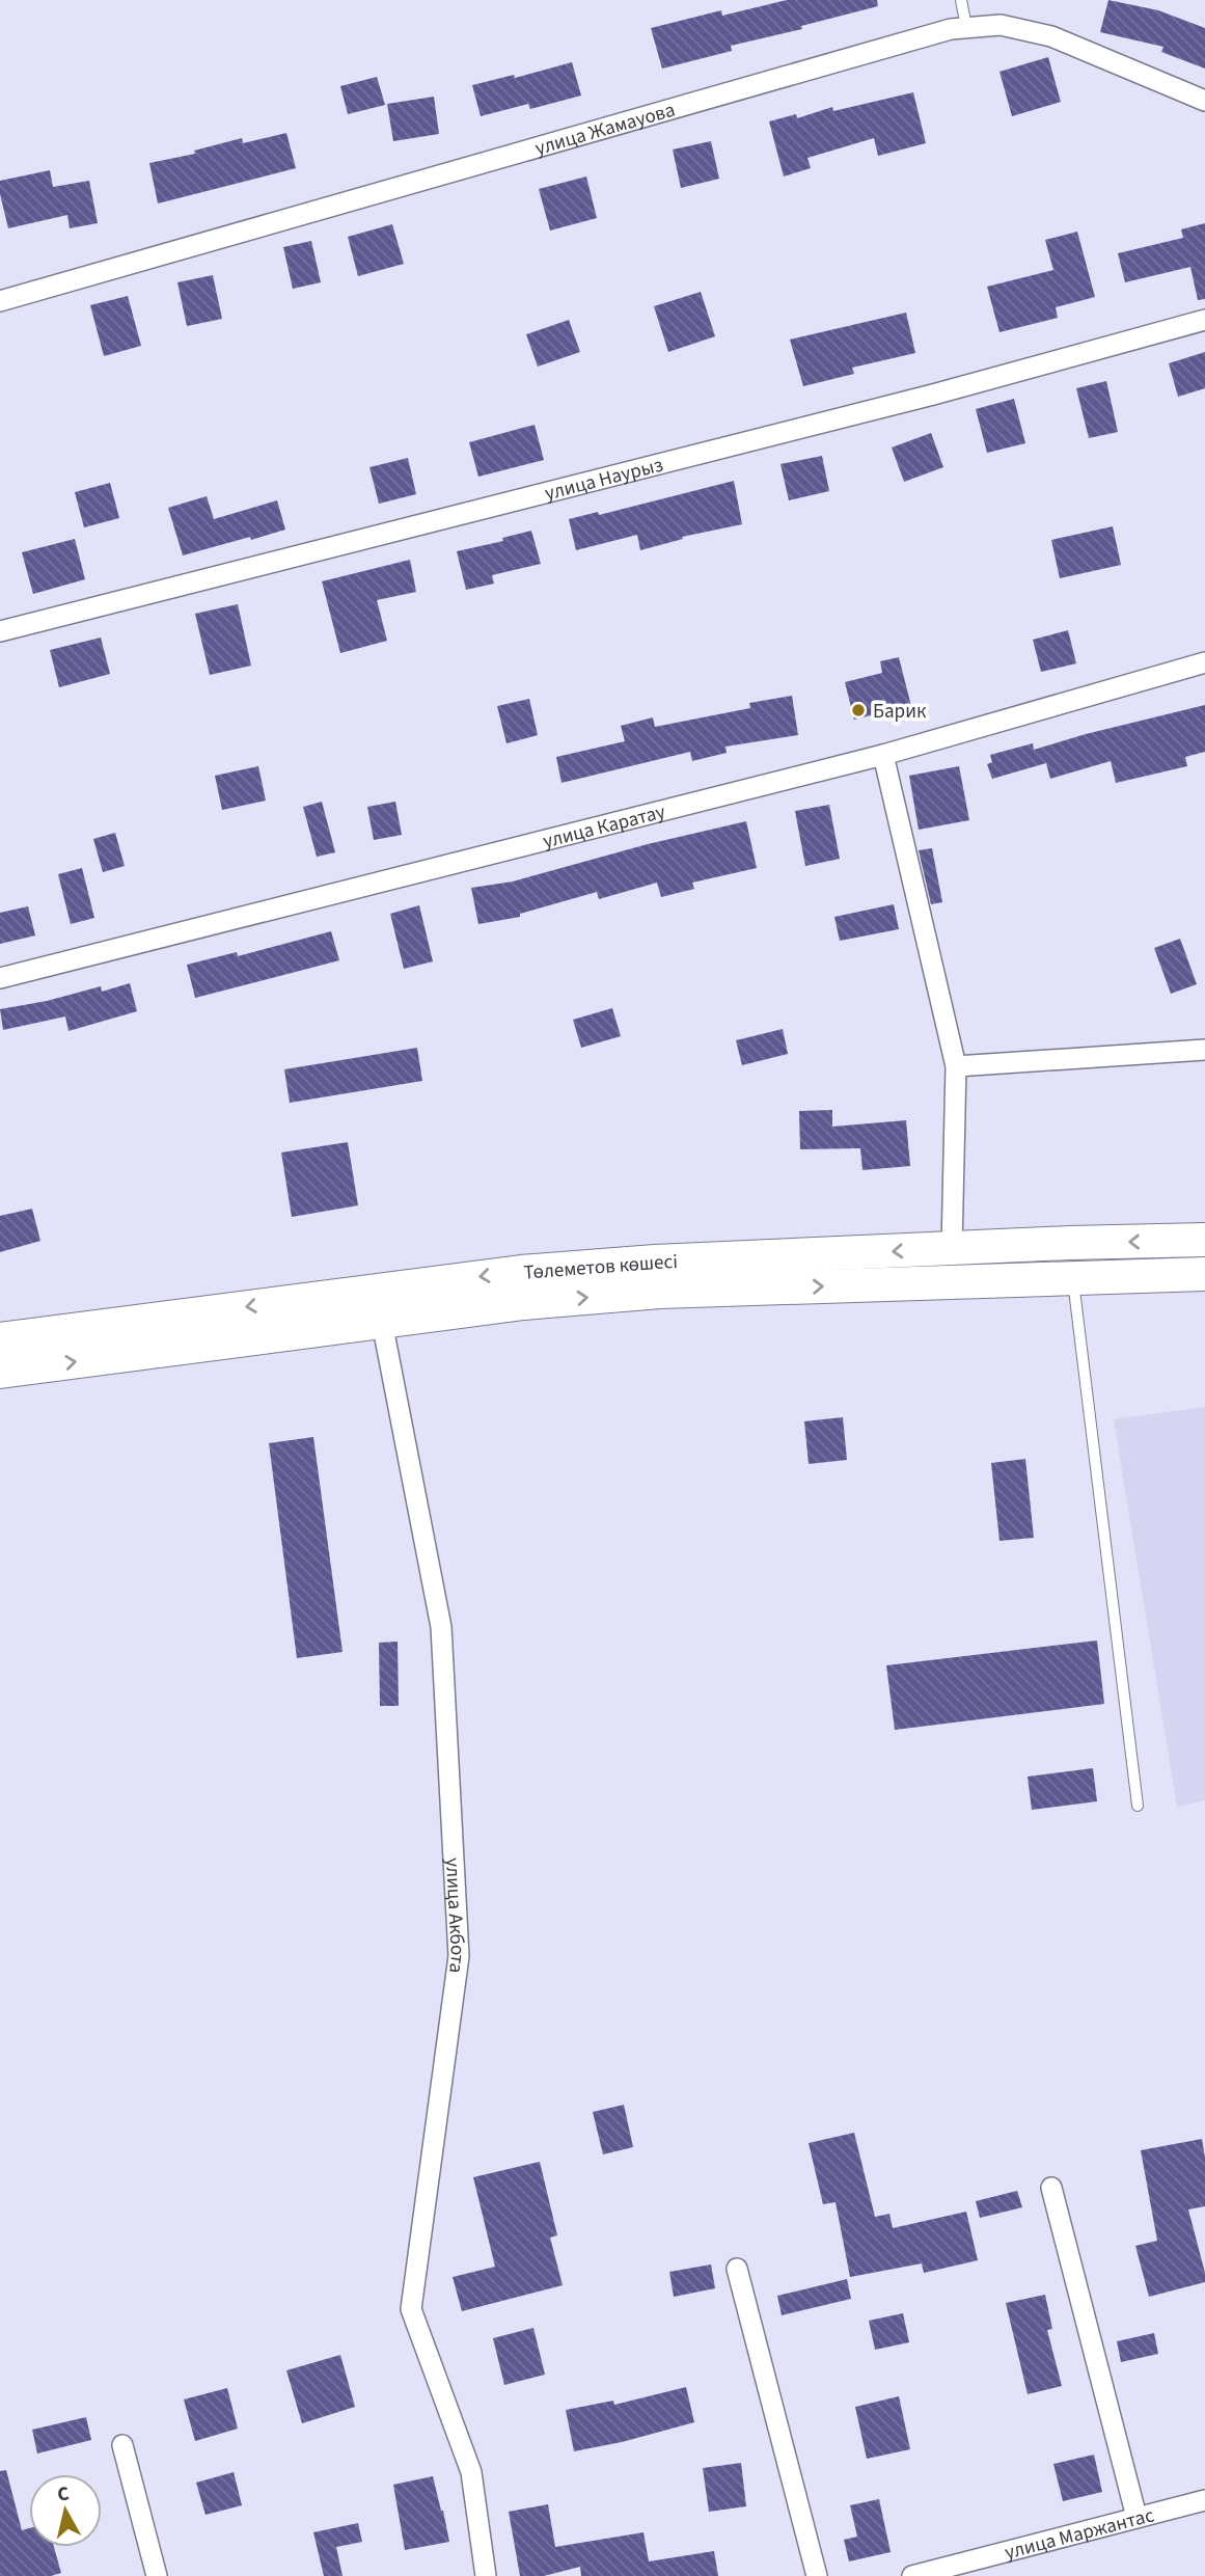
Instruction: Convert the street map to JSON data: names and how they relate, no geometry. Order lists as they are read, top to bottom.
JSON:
{
  "streets": {
    "main road": ["Төлеметов көшесі"],
    "street": [
      "улица Жамауова",
      "улица Наурыз",
      "улица Каратау",
      "улица Акбота",
      "улица Маржантас"
    ]
  },
  "crossings": [
    ["Төлеметов көшесі", "улица Акбота"]
  ],
  "places": ["Барик"],
  "north": "top"
}
